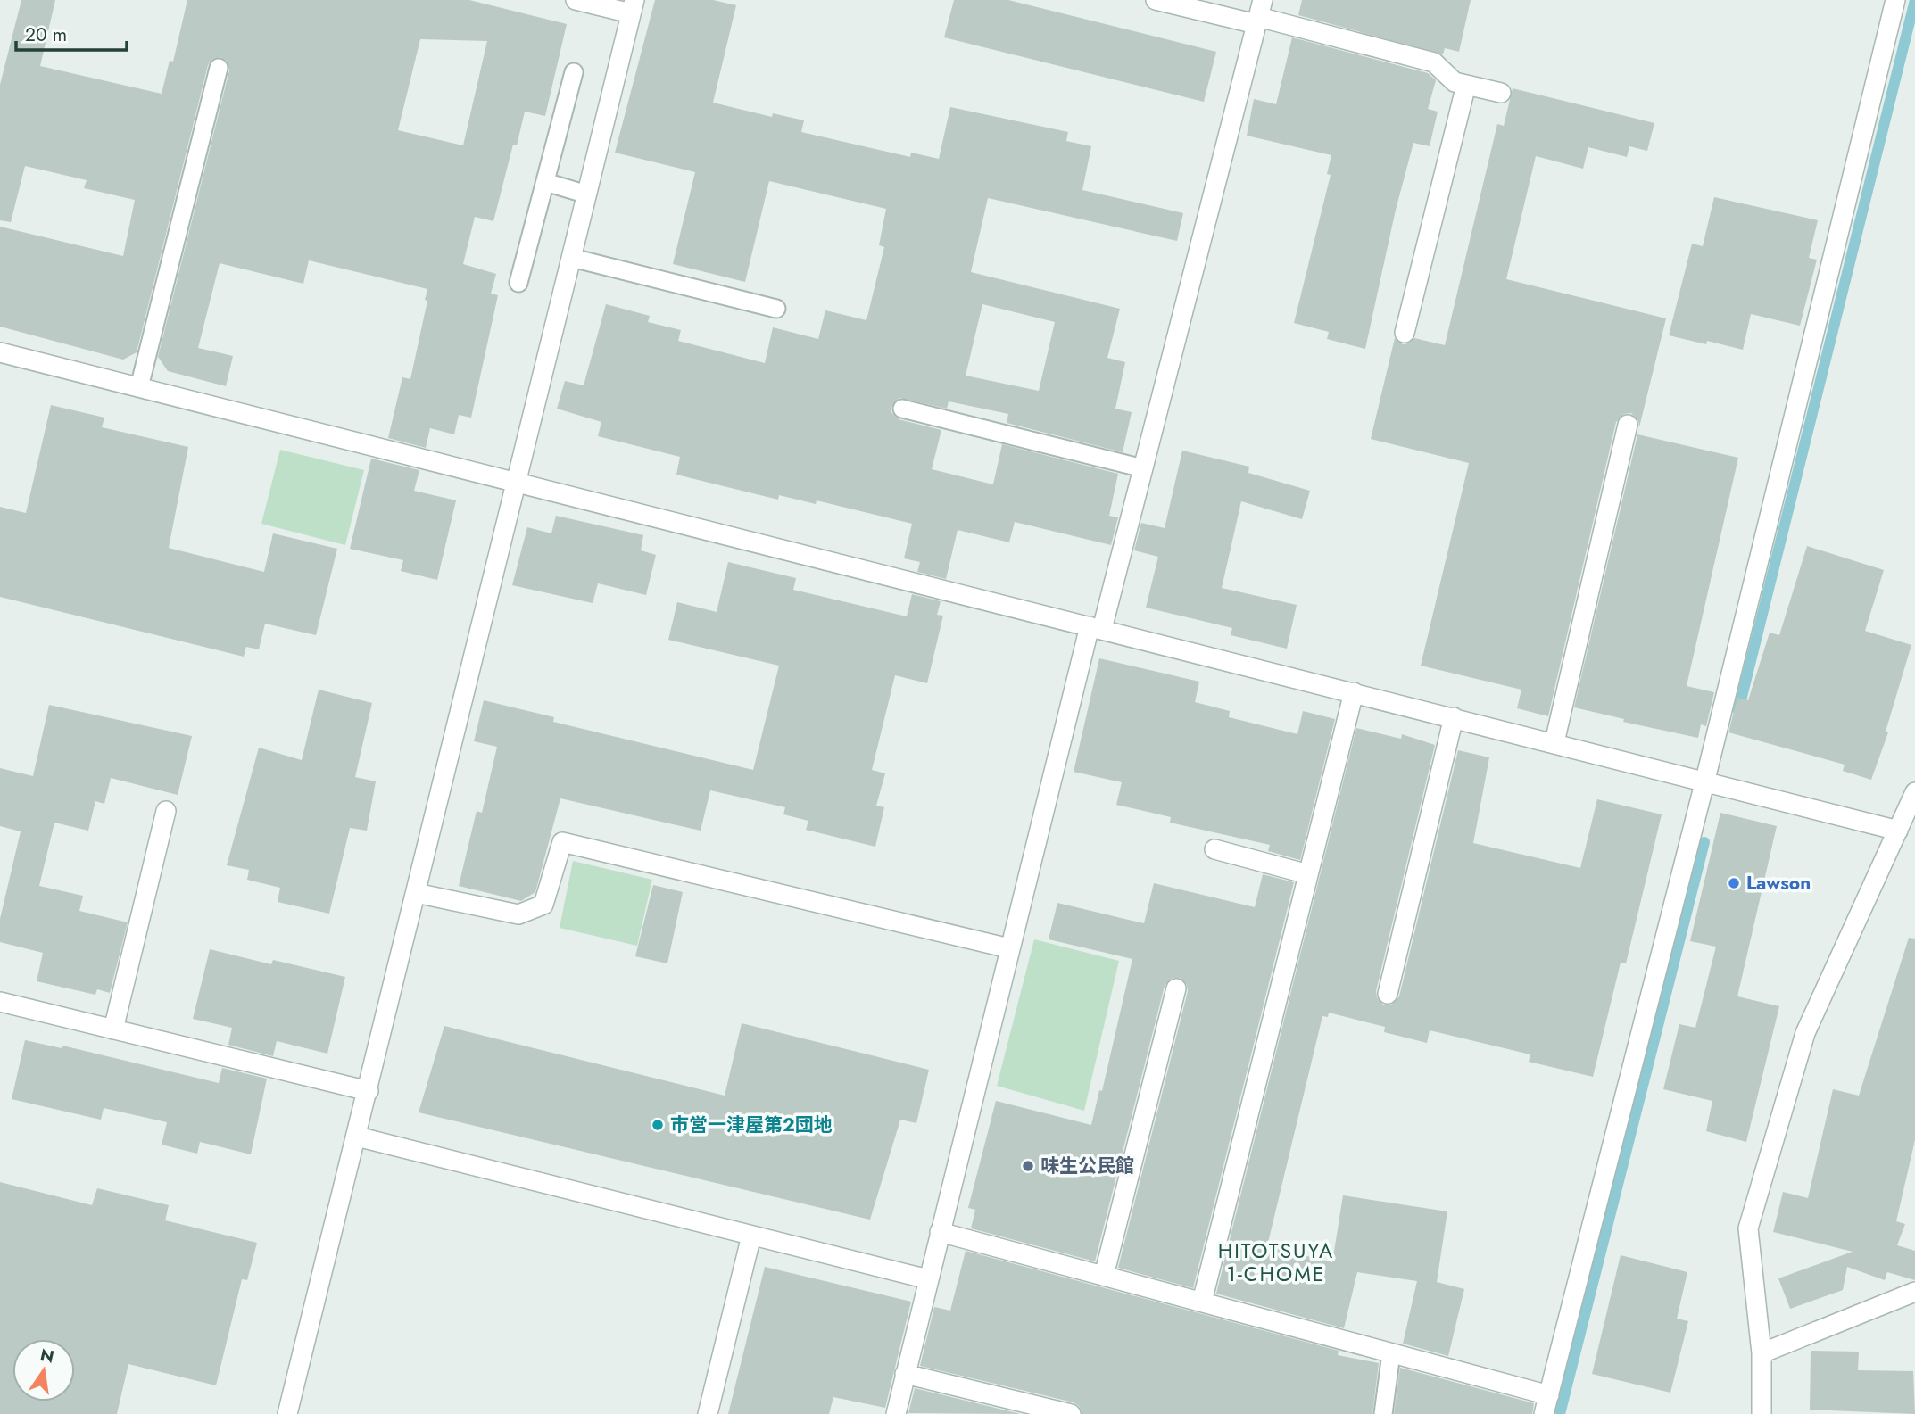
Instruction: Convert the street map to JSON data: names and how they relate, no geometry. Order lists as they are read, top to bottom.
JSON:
{
  "districts": ["HITOTSUYA 1-CHOME"],
  "places": ["Lawson", "市営一津屋第2団地", "味生公民館"],
  "scale_bar": "20 m",
  "north": "top"
}
